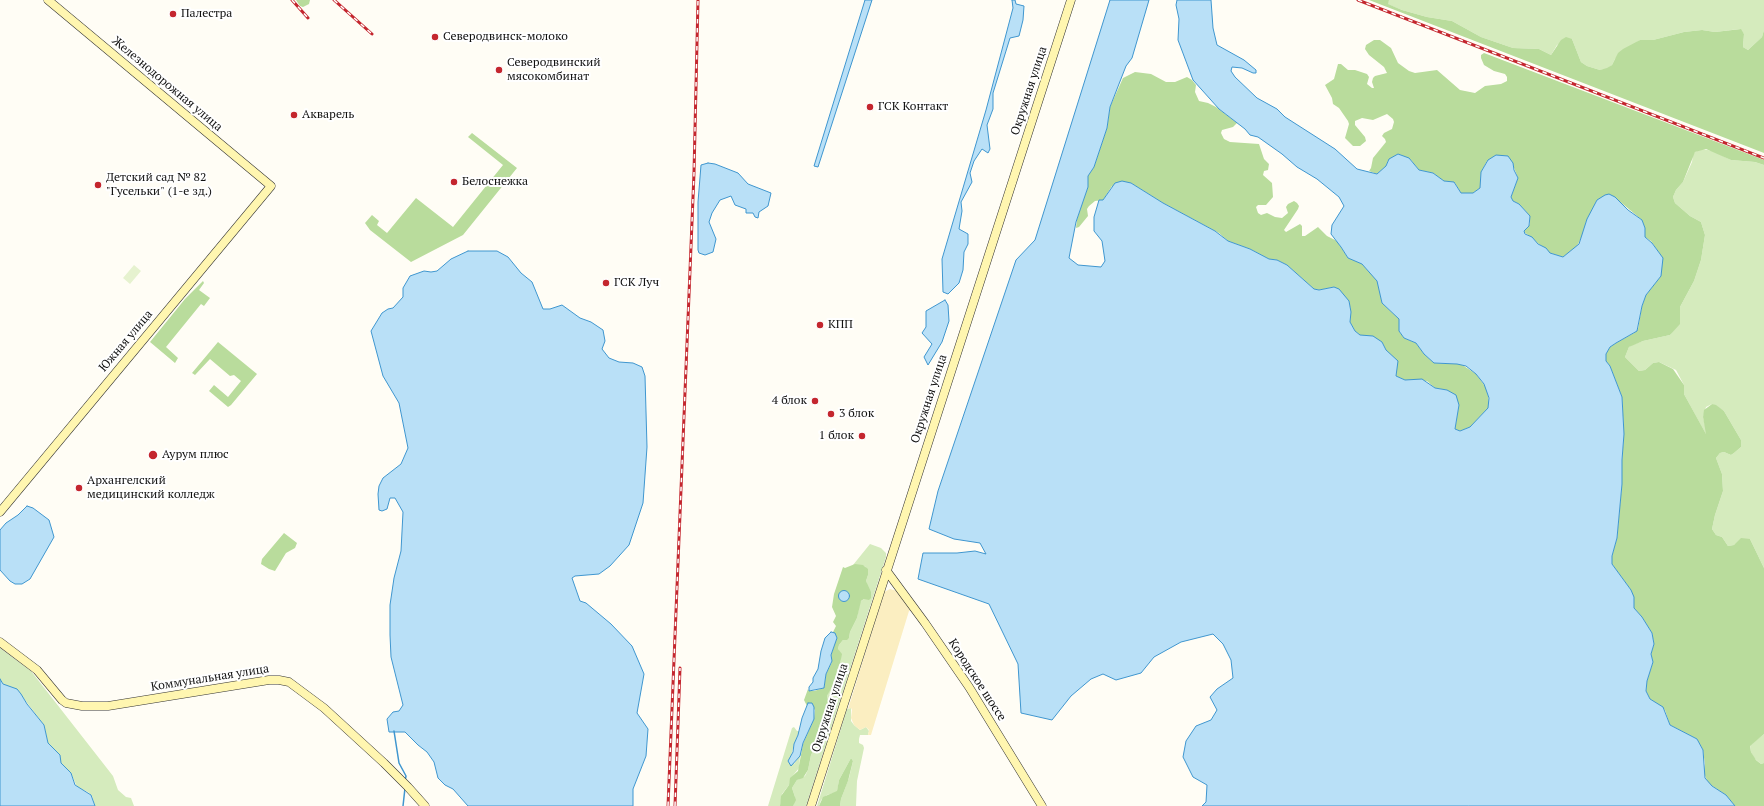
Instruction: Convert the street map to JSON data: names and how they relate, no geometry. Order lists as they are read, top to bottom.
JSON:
{
  "streets": {
    "main road": [
      "Железнодорожная улица",
      "Окружная улица",
      "Южная улица",
      "Коммунальная улица",
      "Кородское шоссе"
    ]
  },
  "crossings": [
    ["Железнодорожная улица", "Южная улица"],
    ["Окружная улица", "Кородское шоссе"]
  ],
  "places": [
    "Палестра",
    "Северодвинск-молоко",
    "Северодвинский мясокомбинат",
    "ГСК Контакт",
    "Акварель",
    "Белоснежка",
    "Детский сад № 82 \"Гусельки\" (1-е зд.)",
    "ГСК Луч",
    "КПП",
    "4 блок",
    "3 блок",
    "1 блок",
    "Аурум плюс",
    "Архангелский медицинский колледж"
  ]
}
